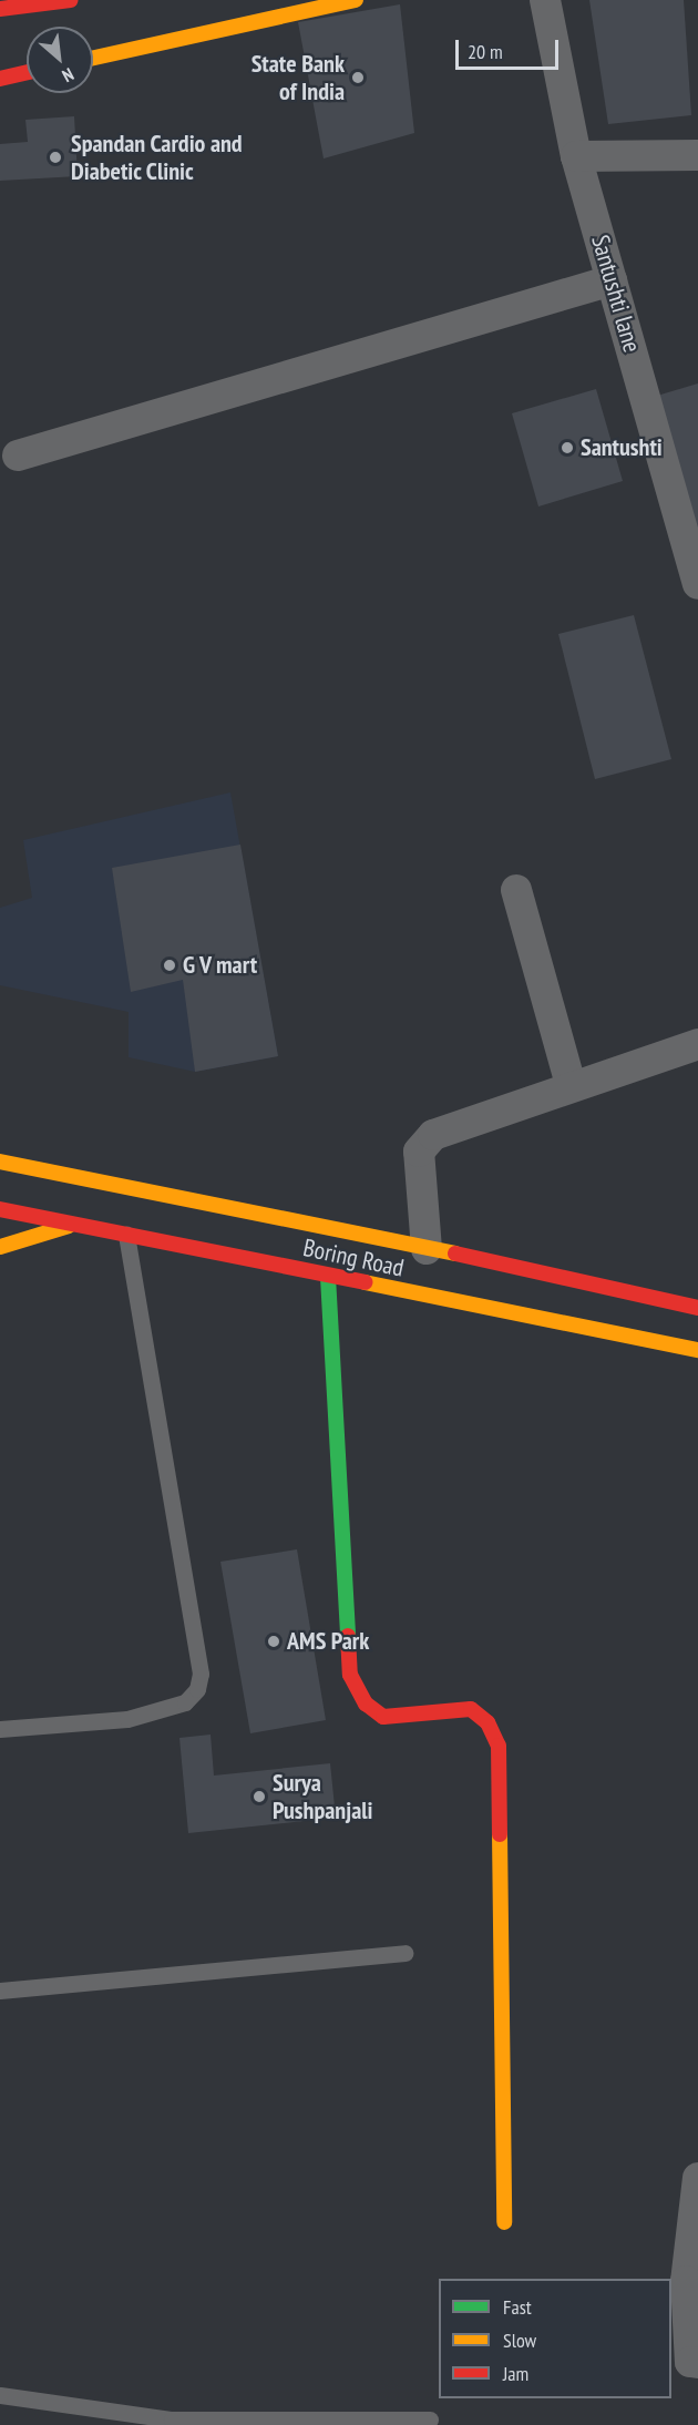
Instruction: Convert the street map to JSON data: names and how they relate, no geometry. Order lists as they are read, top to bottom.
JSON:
{
  "streets": {
    "street": ["Santushti lane", "Boring Road"]
  },
  "places": [
    "State Bank of India",
    "Spandan Cardio and Diabetic Clinic",
    "Santushti",
    "G V mart",
    "AMS Park",
    "Surya Pushpanjali"
  ],
  "legend": ["Fast", "Slow", "Jam"],
  "scale_bar": "20 m",
  "north": "bottom right"
}
